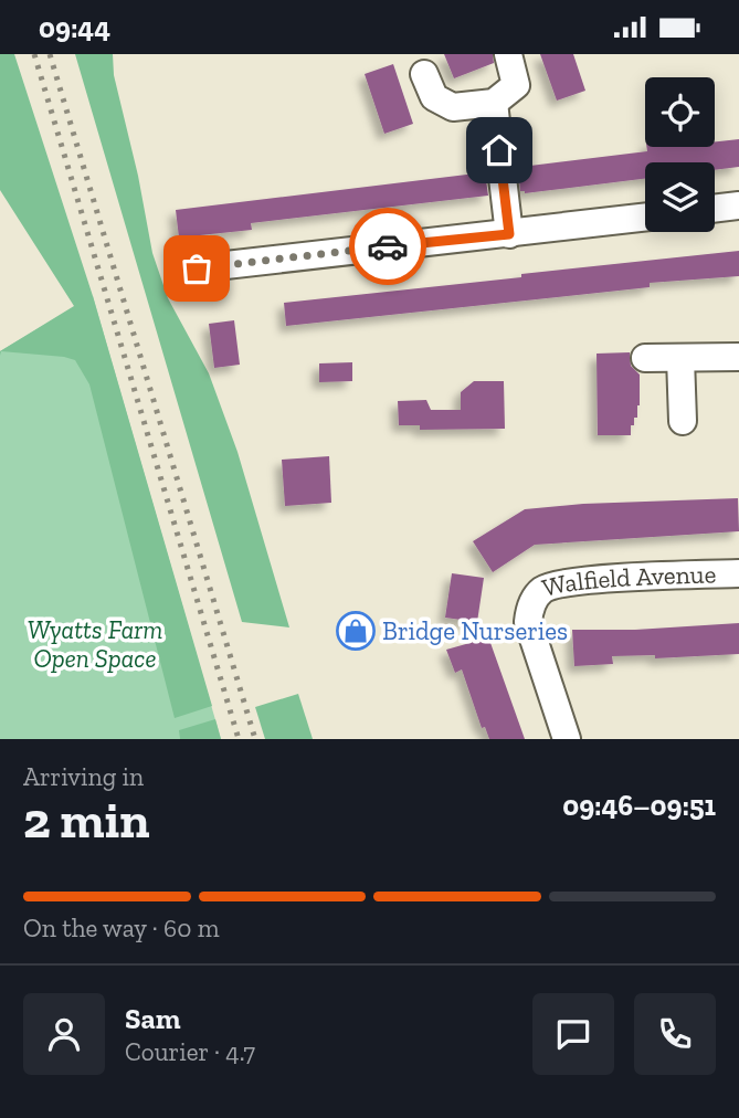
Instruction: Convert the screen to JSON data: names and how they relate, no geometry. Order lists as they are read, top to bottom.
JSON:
{
  "streets": {
    "street": ["Walfield Avenue"]
  },
  "parks": ["Wyatts Farm Open Space"],
  "places": {
    "shop": ["Bridge Nurseries"]
  },
  "page": {
    "status": "09:44",
    "heading": ["2 min", "Arriving in", "09:46–09:51"],
    "panel": ["Sam", "Courier · 4.7"],
    "bar": "On the way · 60 m"
  }
}
